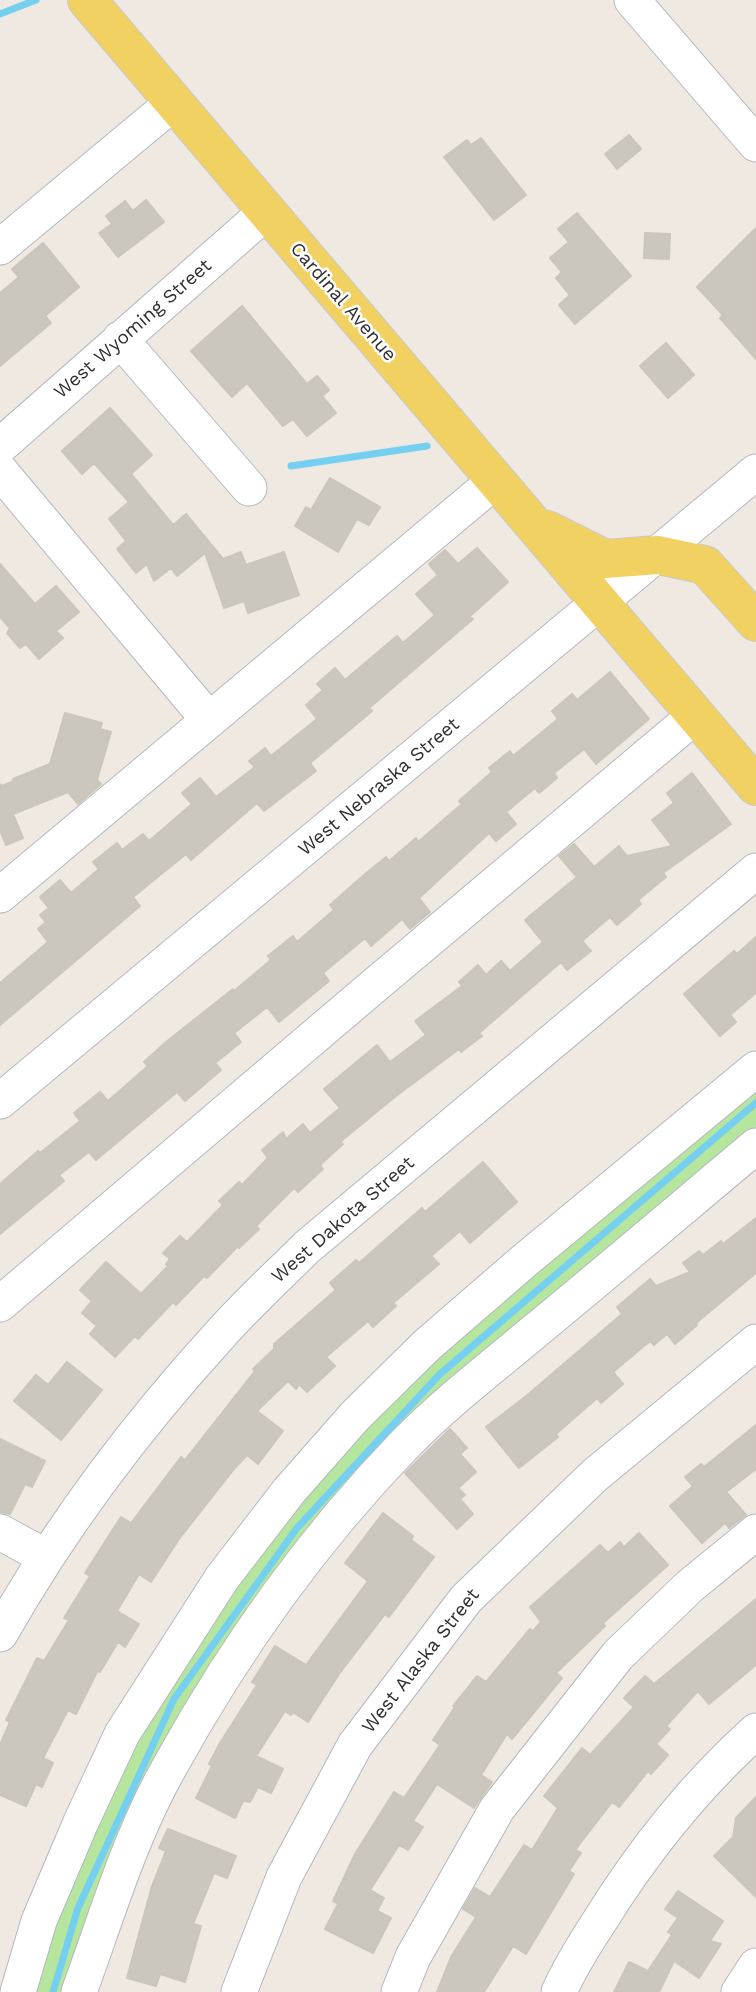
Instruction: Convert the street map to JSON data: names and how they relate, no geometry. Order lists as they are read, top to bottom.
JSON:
{
  "streets": {
    "main road": ["Cardinal Avenue"],
    "street": [
      "West Wyoming Street",
      "West Nebraska Street",
      "West Dakota Street",
      "West Alaska Street"
    ]
  },
  "crossings": [
    ["Cardinal Avenue", "West Wyoming Street"],
    ["Cardinal Avenue", "West Nebraska Street"]
  ]
}
